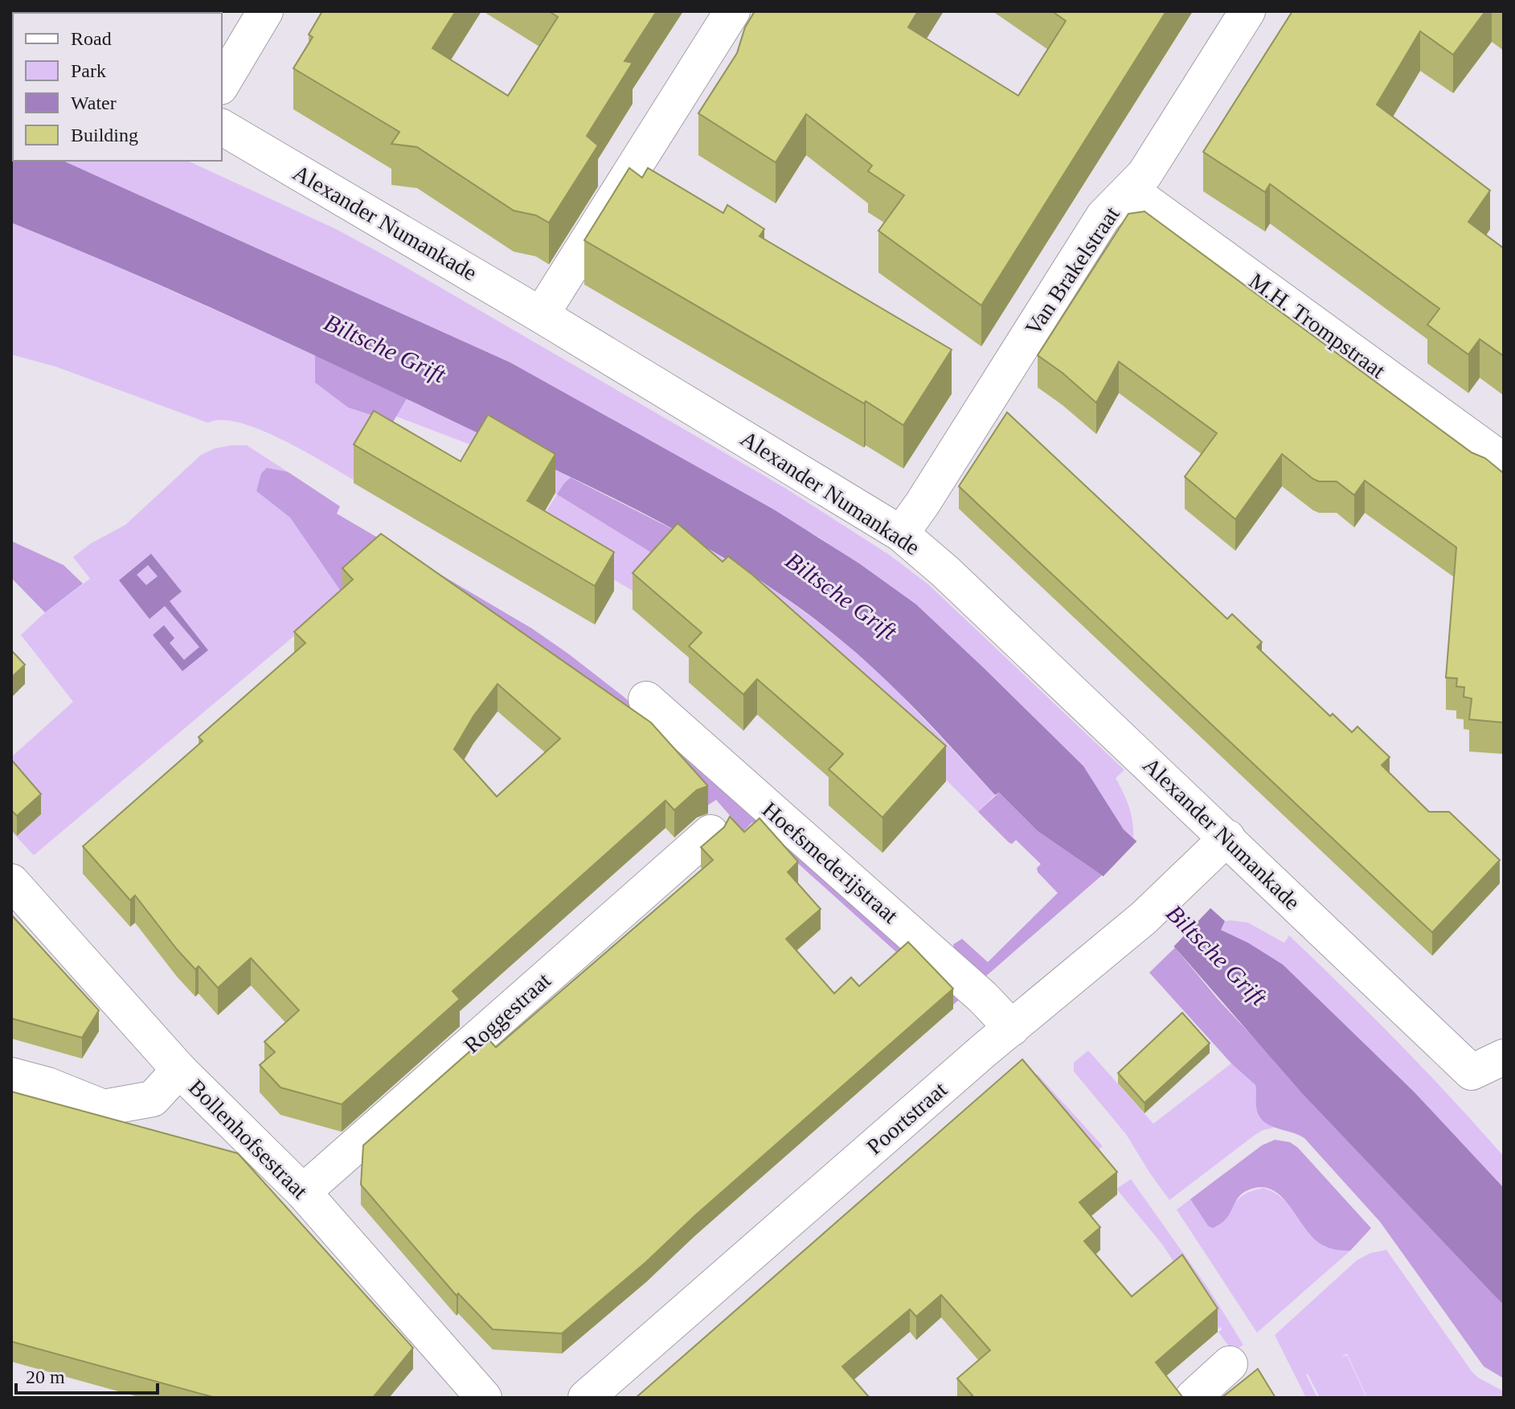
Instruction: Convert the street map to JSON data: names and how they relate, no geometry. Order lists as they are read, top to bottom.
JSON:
{
  "streets": {
    "street": [
      "Alexander Numankade",
      "Van Brakelstraat",
      "M.H. Trompstraat",
      "Hoefsmederijstraat",
      "Roggestraat",
      "Poortstraat",
      "Bollenhofsestraat"
    ]
  },
  "crossings": [
    ["Alexander Numankade", "Van Brakelstraat"],
    ["Alexander Numankade", "Poortstraat"],
    ["Van Brakelstraat", "M.H. Trompstraat"],
    ["Hoefsmederijstraat", "Poortstraat"],
    ["Roggestraat", "Bollenhofsestraat"]
  ],
  "water": ["Biltsche Grift"],
  "legend": [
    "Road",
    "Park",
    "Water",
    "Building"
  ],
  "scale_bar": "20 m"
}
